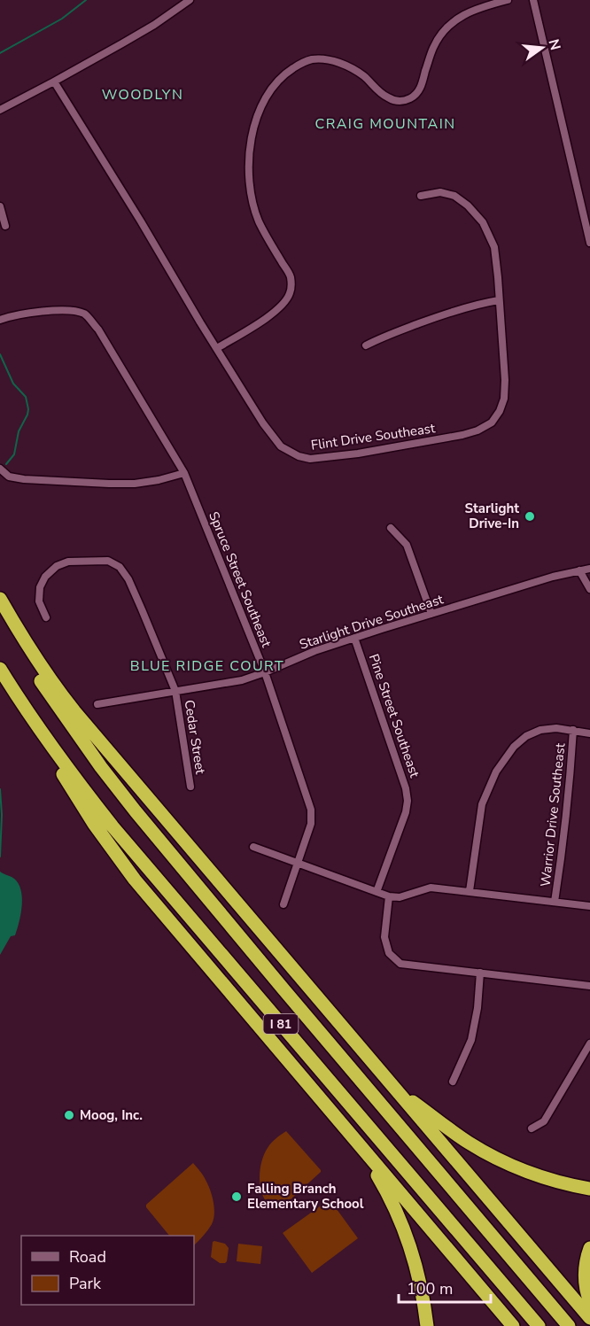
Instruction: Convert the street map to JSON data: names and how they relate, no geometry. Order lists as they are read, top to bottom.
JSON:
{
  "streets": {
    "highway": ["I 81"],
    "street": [
      "Flint Drive Southeast",
      "Spruce Street Southeast",
      "Starlight Drive Southeast",
      "Pine Street Southeast",
      "Cedar Street",
      "Warrior Drive Southeast"
    ]
  },
  "crossings": [
    ["Spruce Street Southeast", "Starlight Drive Southeast"],
    ["Starlight Drive Southeast", "Pine Street Southeast"],
    ["Starlight Drive Southeast", "Cedar Street"]
  ],
  "districts": ["WOODLYN", "CRAIG MOUNTAIN", "BLUE RIDGE COURT"],
  "places": ["Starlight Drive-In", "Moog, Inc.", "Falling Branch Elementary School"],
  "legend": ["Road", "Park"],
  "scale_bar": "100 m",
  "north": "right"
}
